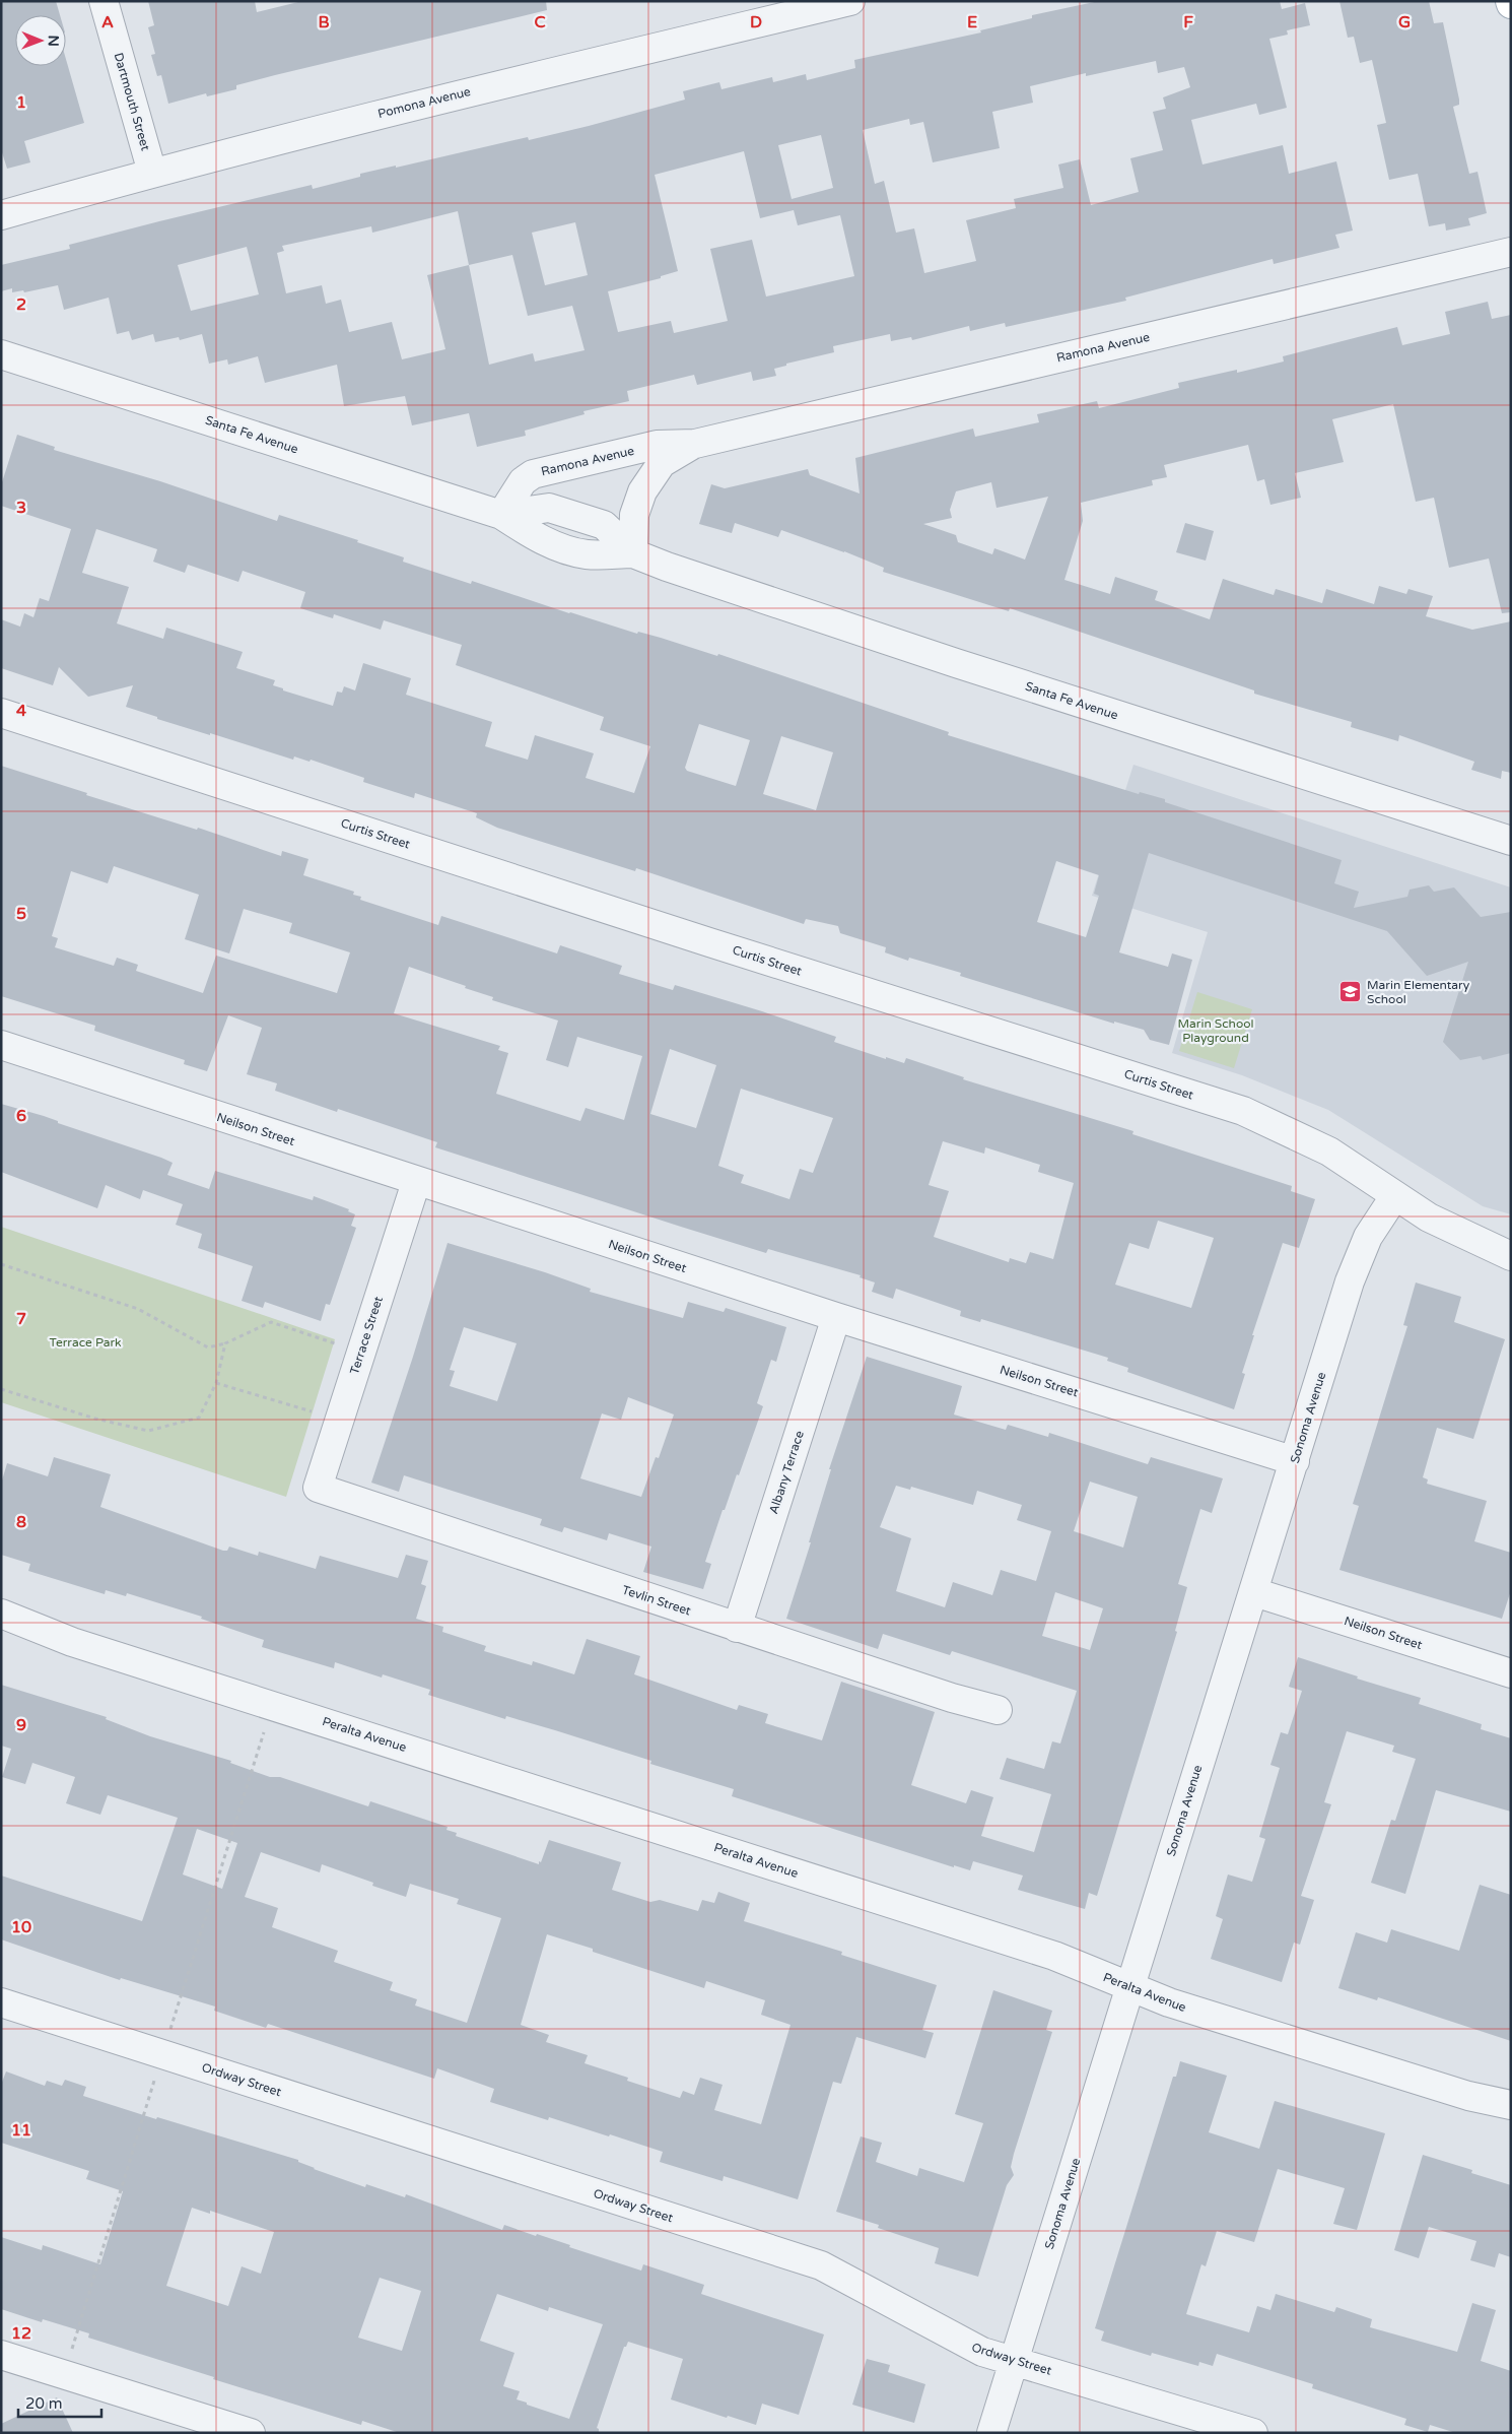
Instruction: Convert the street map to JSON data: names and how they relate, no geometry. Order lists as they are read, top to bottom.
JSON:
{
  "streets": {
    "street": [
      "Dartmouth Street",
      "Pomona Avenue",
      "Ramona Avenue",
      "Santa Fe Avenue",
      "Curtis Street",
      "Neilson Street",
      "Terrace Street",
      "Sonoma Avenue",
      "Albany Terrace",
      "Tevlin Street",
      "Peralta Avenue",
      "Ordway Street"
    ]
  },
  "crossings": [
    ["Dartmouth Street", "Pomona Avenue"],
    ["Ramona Avenue", "Santa Fe Avenue"],
    ["Curtis Street", "Sonoma Avenue"],
    ["Neilson Street", "Terrace Street"],
    ["Neilson Street", "Sonoma Avenue"],
    ["Neilson Street", "Albany Terrace"],
    ["Terrace Street", "Tevlin Street"],
    ["Sonoma Avenue", "Peralta Avenue"],
    ["Sonoma Avenue", "Ordway Street"],
    ["Albany Terrace", "Tevlin Street"]
  ],
  "parks": ["Marin School Playground", "Terrace Park"],
  "places": {
    "school or university": ["Marin Elementary School"]
  },
  "scale_bar": "20 m",
  "north": "right",
  "grid": {
    "columns": [
      "A",
      "B",
      "C",
      "D",
      "E",
      "F",
      "G"
    ],
    "rows": [
      "1",
      "2",
      "3",
      "4",
      "5",
      "6",
      "7",
      "8",
      "9",
      "10",
      "11",
      "12"
    ]
  }
}
